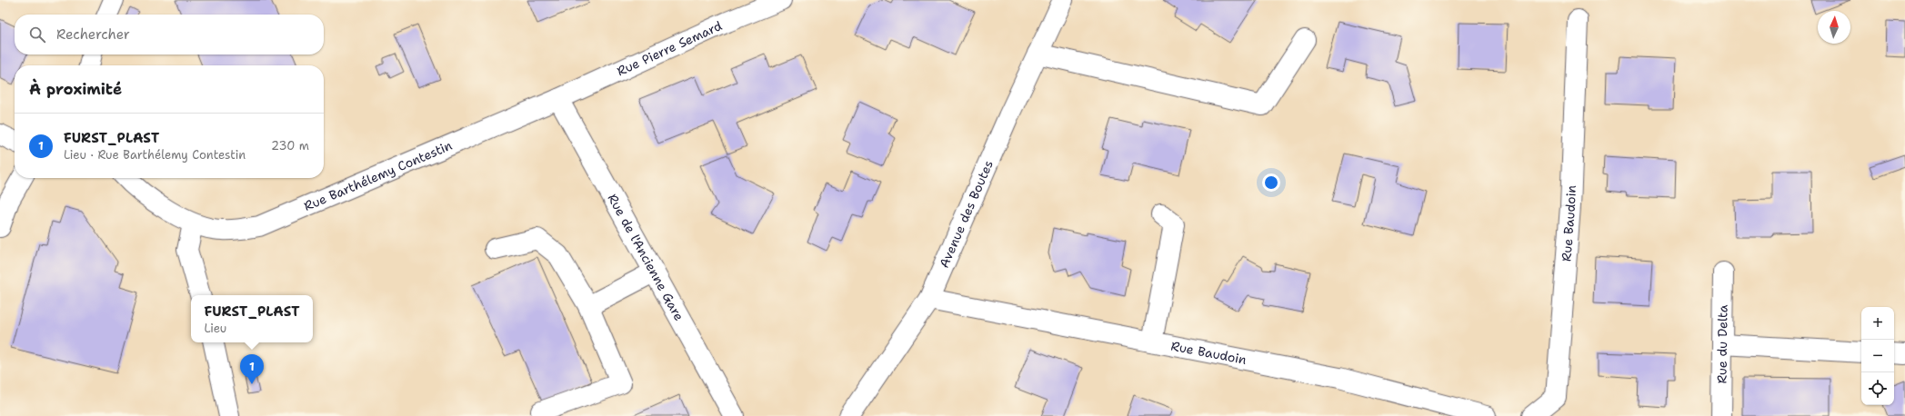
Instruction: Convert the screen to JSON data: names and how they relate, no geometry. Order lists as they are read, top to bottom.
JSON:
{
  "streets": {
    "street": [
      "Rue Pierre Semard",
      "Rue Barthélemy Contestin",
      "Avenue des Boutes",
      "Rue Baudoin",
      "Rue de l'Ancienne Gare",
      "Rue du Delta"
    ]
  },
  "crossings": [
    ["Rue Pierre Semard", "Rue Barthélemy Contestin"],
    ["Rue Pierre Semard", "Rue de l'Ancienne Gare"],
    ["Rue Barthélemy Contestin", "Rue de l'Ancienne Gare"],
    ["Avenue des Boutes", "Rue Baudoin"]
  ],
  "north": "top",
  "page": {
    "search": "Rechercher",
    "heading": "À proximité",
    "list": [
      {
        "mark": "1",
        "name": "FURST_PLAST",
        "note": "Lieu · Rue Barthélemy Contestin",
        "value": "230 m"
      }
    ],
    "popup": ["FURST_PLAST", "Lieu"],
    "map_buttons": ["+", "−"],
    "pins": "1"
  }
}
